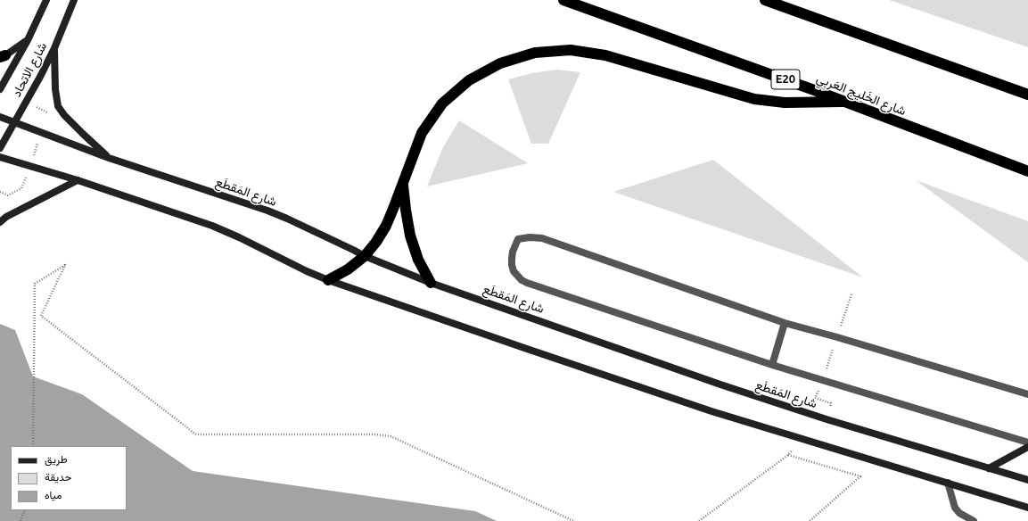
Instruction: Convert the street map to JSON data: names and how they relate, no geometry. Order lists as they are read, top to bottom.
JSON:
{
  "streets": {
    "highway": ["E20", "شارع الخَلِيج العَربِي"],
    "street": ["شارع الاتحاد", "شارع المَقطَع"]
  },
  "crossings": [
    ["شارع الاتحاد", "شارع المَقطَع"]
  ],
  "legend": ["طريق", "حديقة", "مياه"]
}
